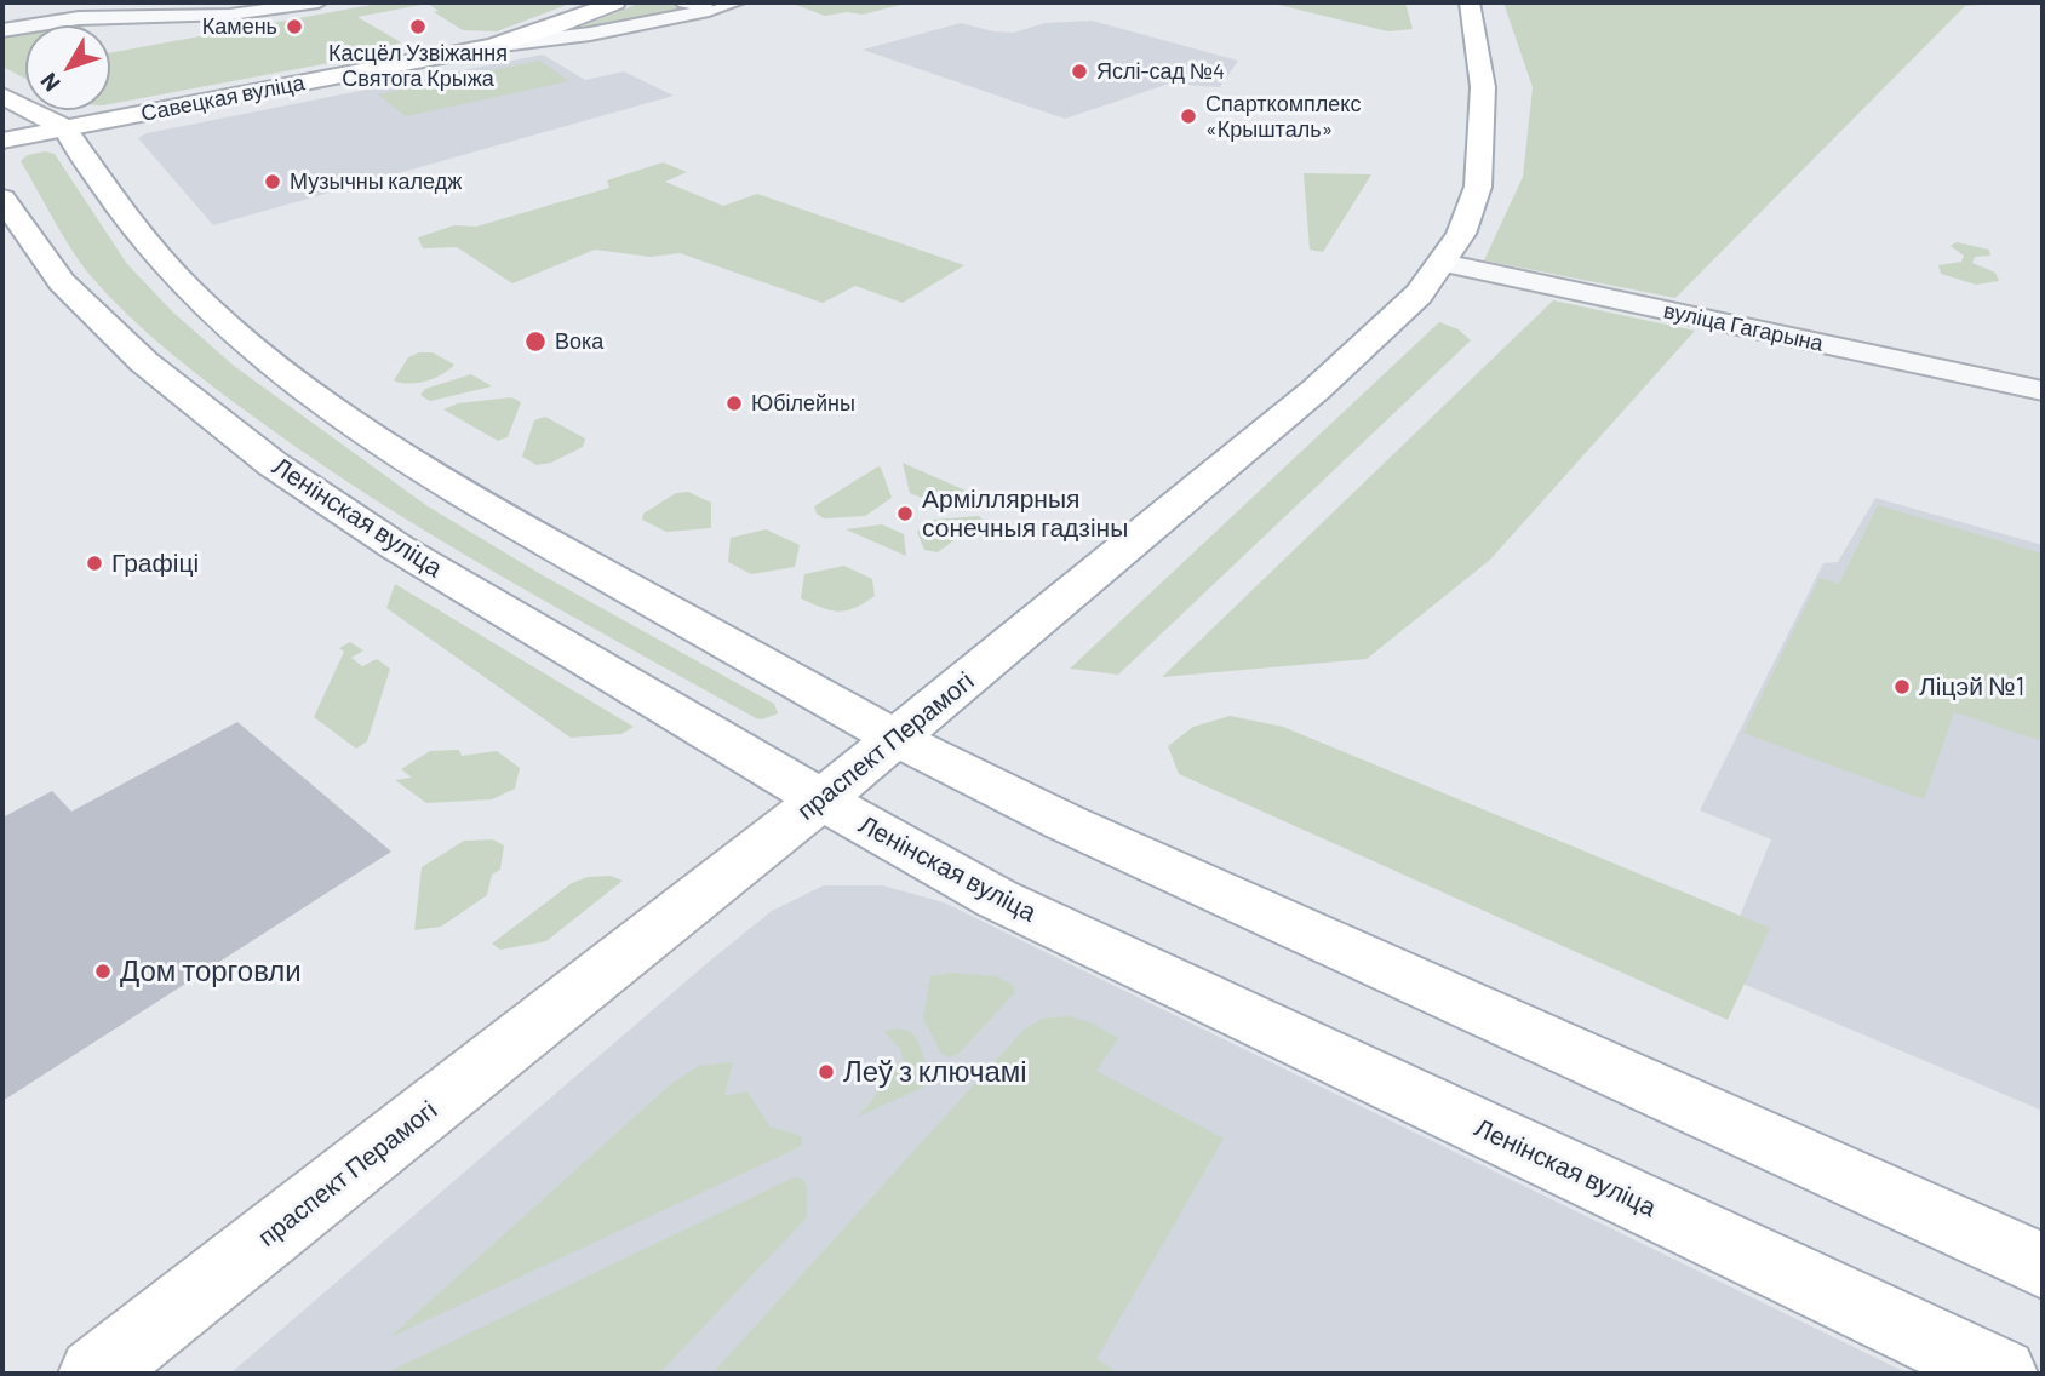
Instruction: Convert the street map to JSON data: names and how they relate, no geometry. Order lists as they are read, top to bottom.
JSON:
{
  "streets": {
    "main road": ["Савецкая вуліца", "Ленінская вуліца", "праспект Перамогі"],
    "street": ["вуліца Гагарына"]
  },
  "crossings": [
    ["вуліца Гагарына", "праспект Перамогі"],
    ["Ленінская вуліца", "праспект Перамогі"]
  ],
  "places": [
    "Камень",
    "Касцёл Узвіжання Святога Крыжа",
    "Яслі-сад №4",
    "Спарткомплекс «Крышталь»",
    "Музычны каледж",
    "Вока",
    "Юбілейны",
    "Арміллярныя сонечныя гадзіны",
    "Графіці",
    "Ліцэй №1",
    "Дом торговли",
    "Леў з ключамі"
  ],
  "north": "bottom left"
}
